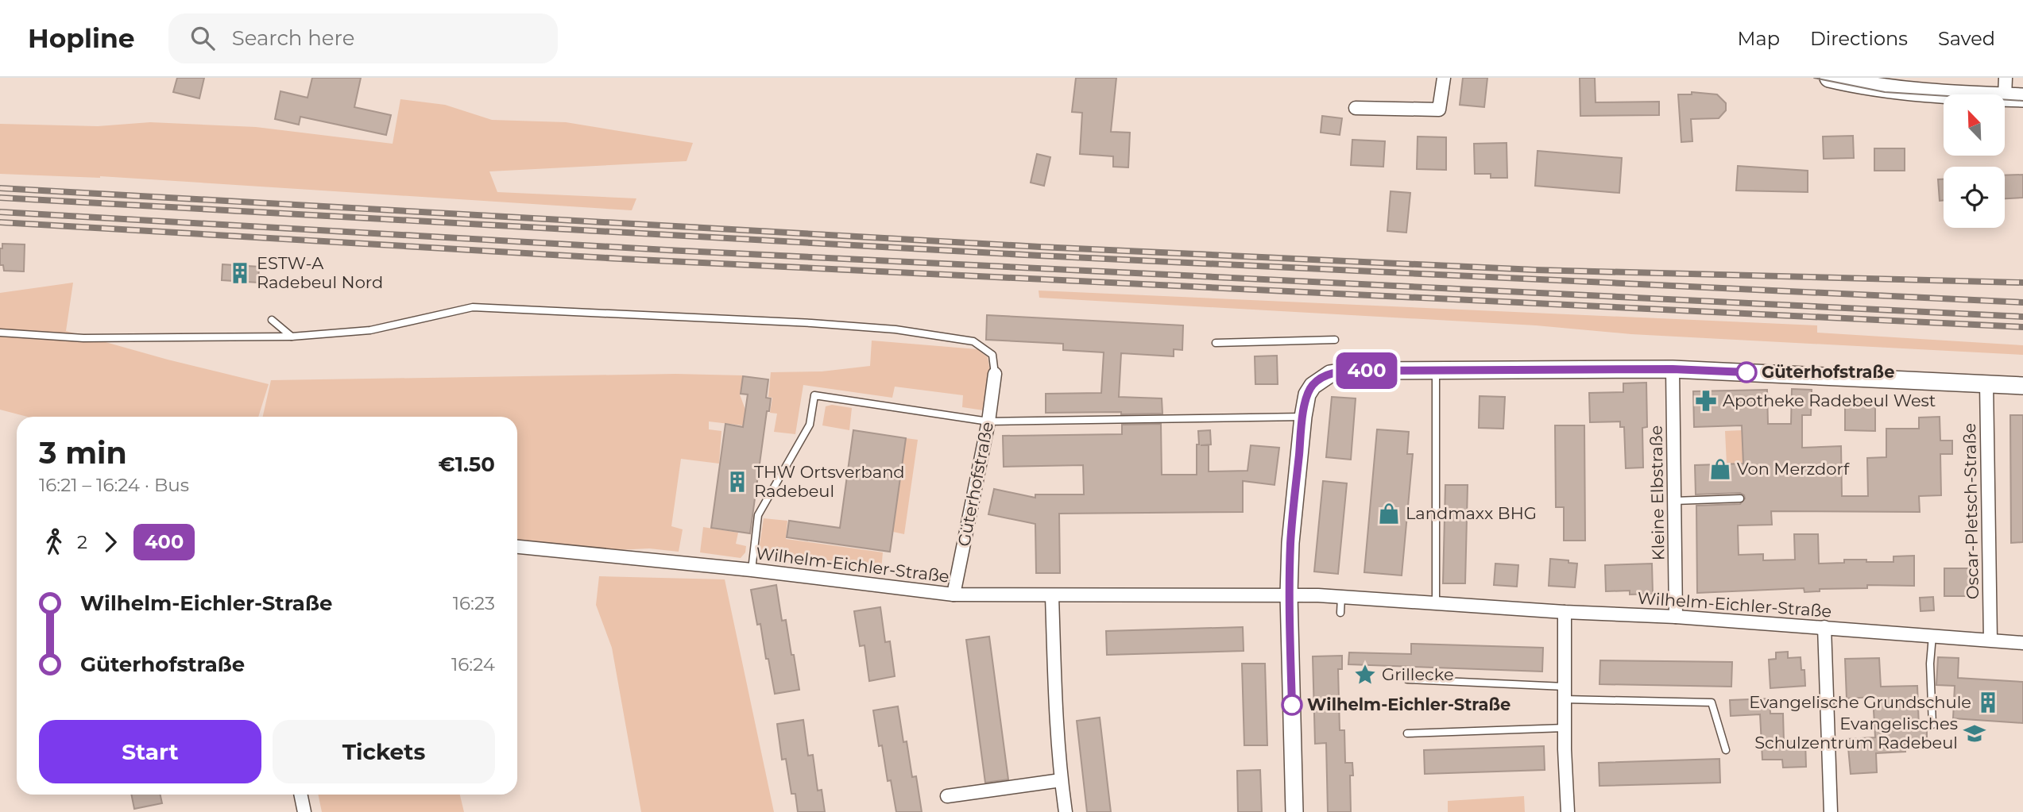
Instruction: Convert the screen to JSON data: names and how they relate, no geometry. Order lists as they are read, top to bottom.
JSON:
{
  "streets": {
    "street": [
      "Güterhofstraße",
      "Kleine Elbstraße",
      "Oscar-Pletsch-Straße",
      "Wilhelm-Eichler-Straße"
    ]
  },
  "crossings": [
    ["Güterhofstraße", "Wilhelm-Eichler-Straße"],
    ["Kleine Elbstraße", "Wilhelm-Eichler-Straße"],
    ["Oscar-Pletsch-Straße", "Wilhelm-Eichler-Straße"]
  ],
  "places": {
    "building": ["ESTW-A Radebeul Nord", "THW Ortsverband Radebeul", "Evangelische Grundschule"],
    "other": ["Güterhofstraße", "Wilhelm-Eichler-Straße"],
    "pharmacy": ["Apotheke Radebeul West"],
    "shop": ["Von Merzdorf", "Landmaxx BHG"],
    "place": ["Grillecke"],
    "school or university": ["Evangelisches Schulzentrum Radebeul"]
  },
  "lines": ["bus line 400"],
  "north": "top left",
  "page": {
    "header": "Hopline",
    "search": "Search here",
    "nav": ["Map", "Directions", "Saved"],
    "on_map": "400",
    "heading": ["3 min", "16:21 – 16:24 · Bus", "€1.50"],
    "legs": ["2", "400"],
    "list": [
      {
        "name": "Wilhelm-Eichler-Straße",
        "value": "16:23"
      },
      {
        "name": "Güterhofstraße",
        "value": "16:24"
      }
    ],
    "buttons": ["Start", "Tickets"]
  }
}
